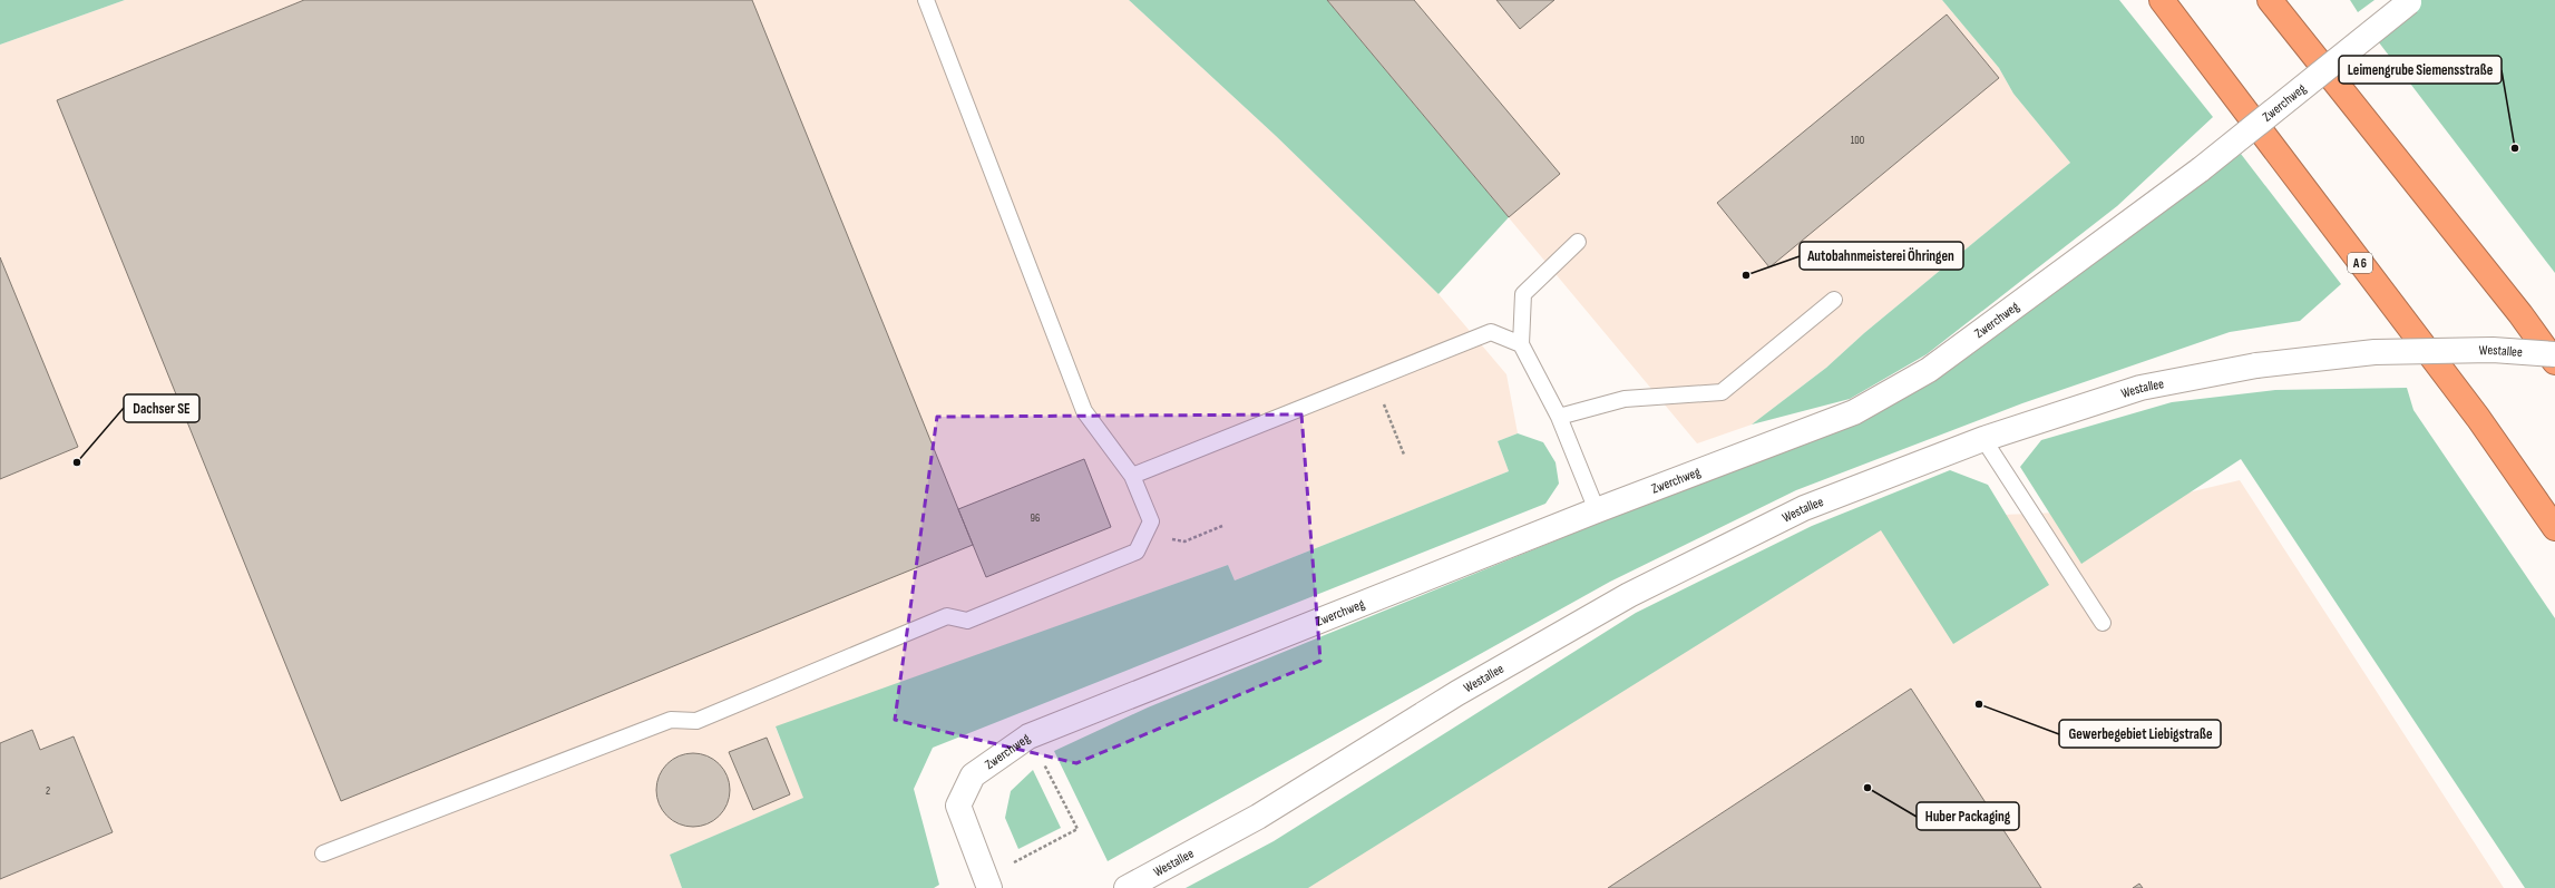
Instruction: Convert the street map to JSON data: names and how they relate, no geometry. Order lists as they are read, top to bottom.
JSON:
{
  "streets": {
    "highway": ["A 6"],
    "street": ["Zwerchweg", "Westallee"]
  },
  "places": [
    "Leimengrube Siemensstraße",
    "Autobahnmeisterei Öhringen",
    "Dachser SE",
    "Gewerbegebiet Liebigstraße",
    "Huber Packaging"
  ],
  "house_numbers": ["100", "96", "2"]
}
